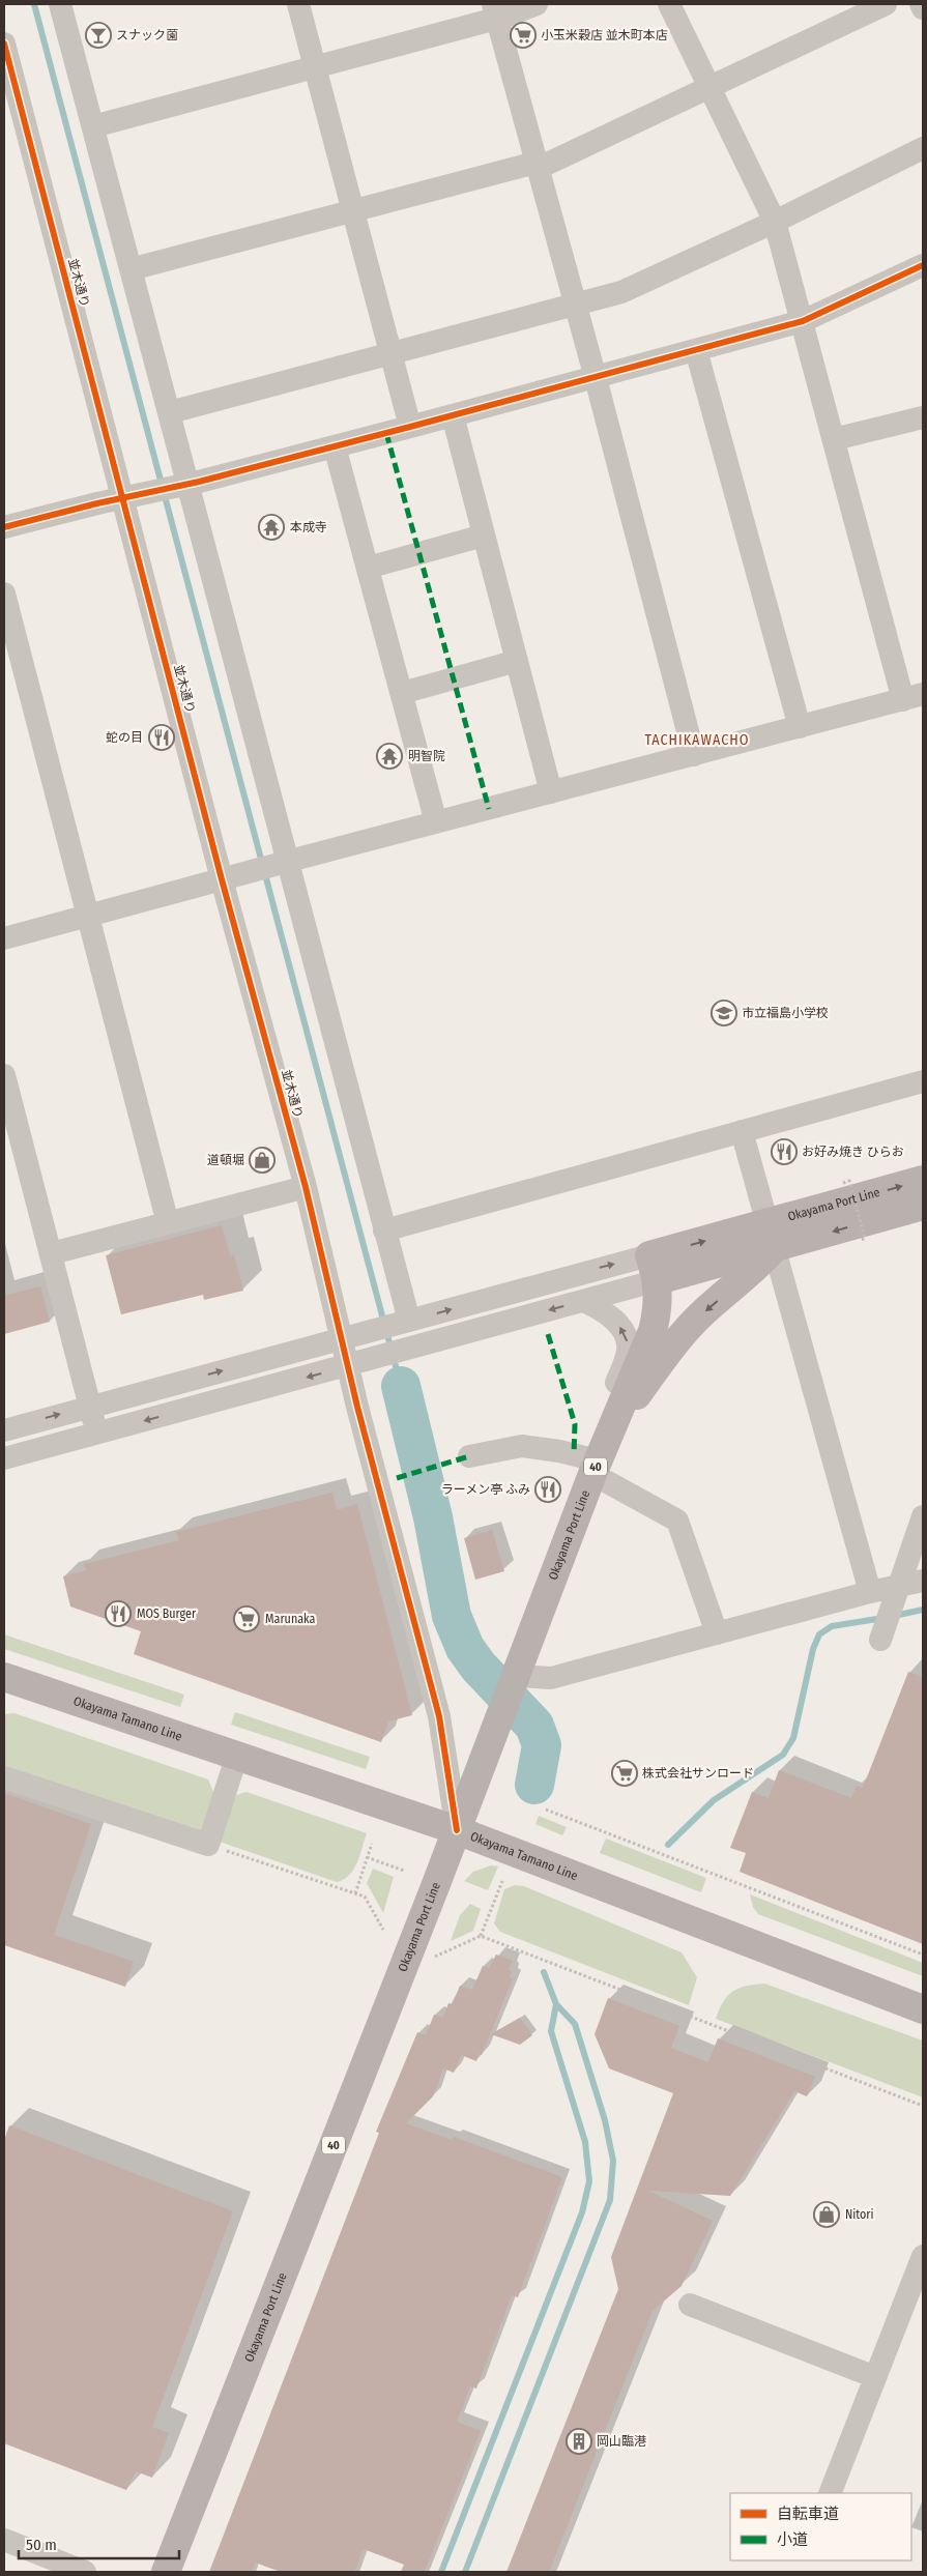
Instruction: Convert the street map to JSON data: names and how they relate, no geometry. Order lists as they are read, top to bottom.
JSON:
{
  "streets": {
    "main road": ["Okayama Port Line", "40", "Okayama Tamano Line"],
    "street": ["並木通り"]
  },
  "crossings": [
    ["並木通り", "Okayama Port Line"],
    ["並木通り", "Okayama Tamano Line"],
    ["Okayama Port Line", "40"],
    ["Okayama Port Line", "Okayama Tamano Line"]
  ],
  "districts": ["TACHIKAWACHO"],
  "places": {
    "bar": ["スナック薗"],
    "supermarket": ["小玉米穀店 並木町本店", "Marunaka", "株式会社サンロード"],
    "temple": ["本成寺", "明智院"],
    "restaurant": [
      "蛇の目",
      "お好み焼き ひらお",
      "ラーメン亭 ふみ",
      "MOS Burger"
    ],
    "school or university": ["市立福島小学校"],
    "shop": ["道頓堀", "Nitori"],
    "building": ["岡山臨港"]
  },
  "legend": ["自転車道", "小道"],
  "scale_bar": "50 m"
}
